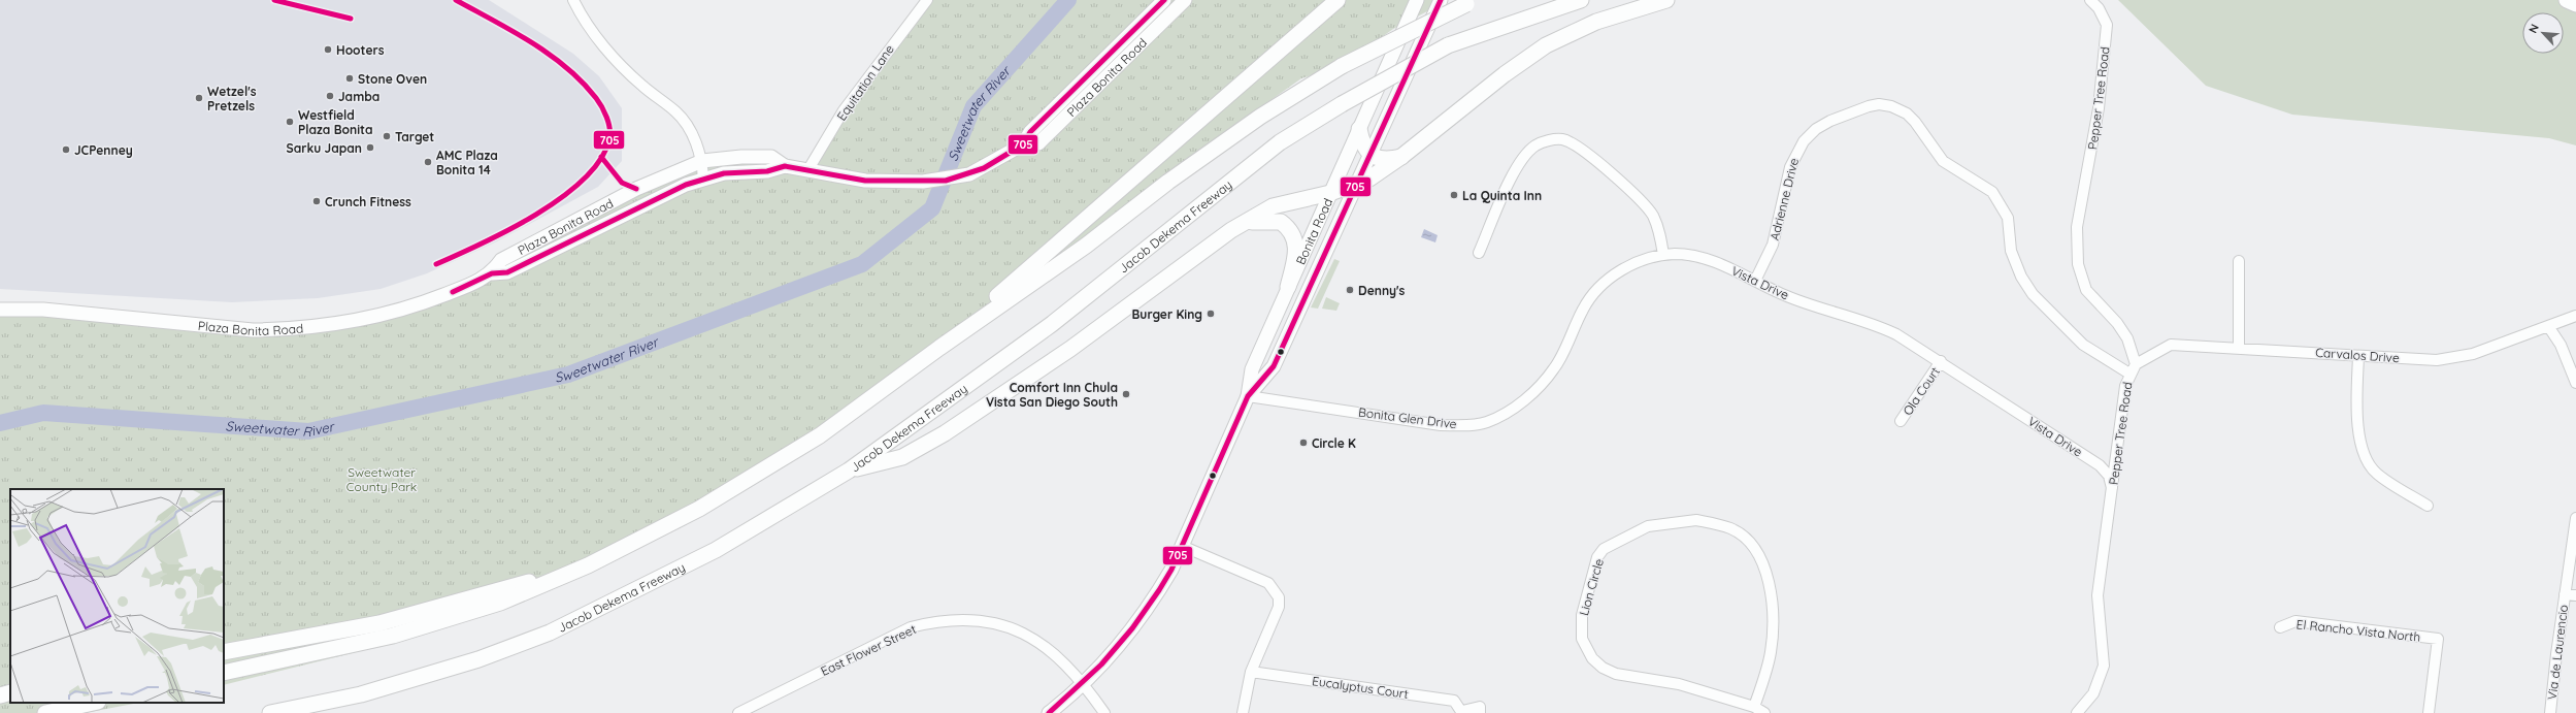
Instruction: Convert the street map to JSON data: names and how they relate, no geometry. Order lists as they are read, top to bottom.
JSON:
{
  "streets": {
    "highway": ["Jacob Dekema Freeway"],
    "main road": ["Plaza Bonita Road", "Bonita Road"],
    "street": [
      "Equitation Lane",
      "Pepper Tree Road",
      "Adrienne Drive",
      "Vista Drive",
      "Carvalos Drive",
      "Ola Court",
      "Bonita Glen Drive",
      "Lion Circle",
      "El Rancho Vista North",
      "East Flower Street",
      "Via de Laurencio",
      "Eucalyptus Court"
    ]
  },
  "crossings": [
    ["Plaza Bonita Road", "Equitation Lane"],
    ["Pepper Tree Road", "Adrienne Drive"],
    ["Pepper Tree Road", "Vista Drive"],
    ["Pepper Tree Road", "Carvalos Drive"],
    ["Adrienne Drive", "Vista Drive"],
    ["Bonita Road", "Bonita Glen Drive"],
    ["Bonita Road", "East Flower Street"],
    ["Vista Drive", "Ola Court"],
    ["Vista Drive", "Bonita Glen Drive"]
  ],
  "water": ["Sweetwater River"],
  "parks": ["Sweetwater County Park"],
  "places": [
    "Hooters",
    "Stone Oven",
    "Jamba",
    "Wetzel's Pretzels",
    "Westfield Plaza Bonita",
    "Target",
    "Sarku Japan",
    "JCPenney",
    "AMC Plaza Bonita 14",
    "La Quinta Inn",
    "Crunch Fitness",
    "Denny's",
    "Burger King",
    "Comfort Inn Chula Vista San Diego South",
    "Circle K"
  ],
  "lines": ["transit line 705"],
  "north": "top left"
}
